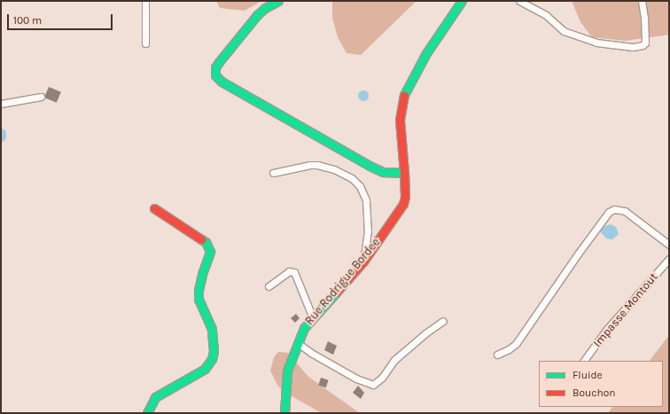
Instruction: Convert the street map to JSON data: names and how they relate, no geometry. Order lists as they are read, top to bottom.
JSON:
{
  "streets": {
    "street": ["Rue Rodrigue Bordee", "Impasse Montout"]
  },
  "legend": ["Fluide", "Bouchon"],
  "scale_bar": "100 m"
}
